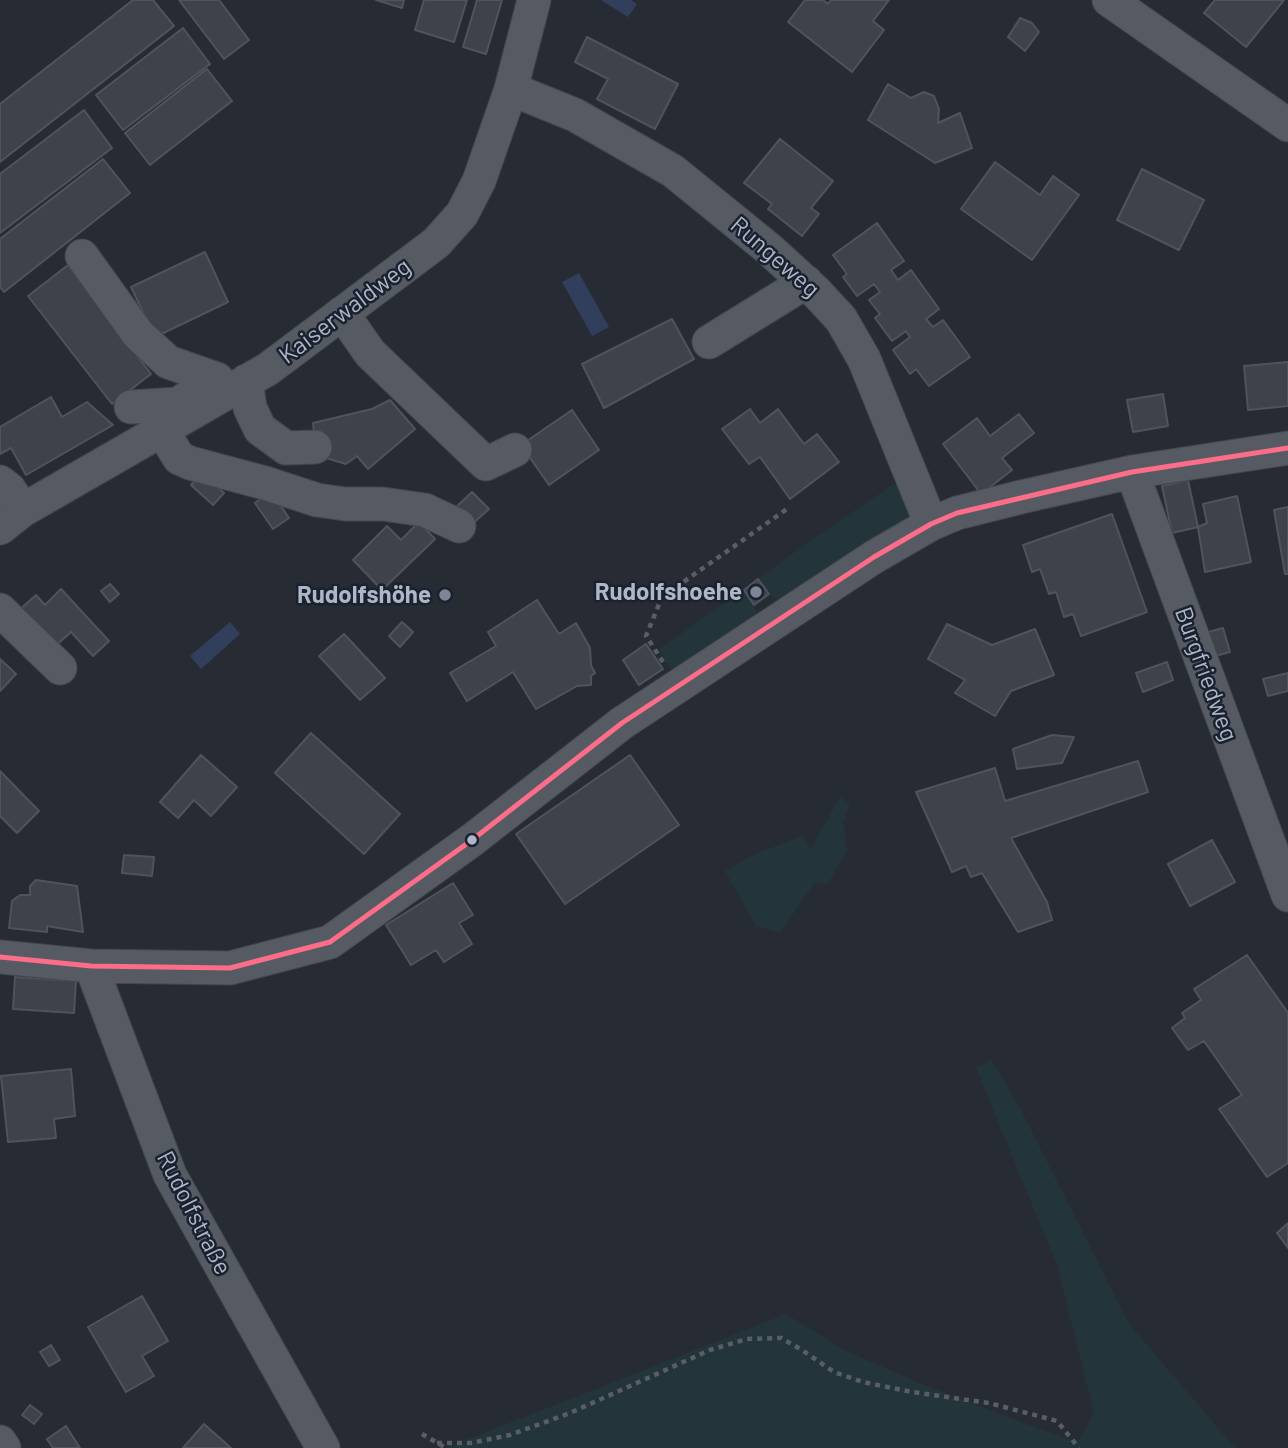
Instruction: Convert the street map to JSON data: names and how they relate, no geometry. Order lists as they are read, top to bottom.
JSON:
{
  "streets": {
    "street": [
      "Rungeweg",
      "Kaiserwaldweg",
      "Burgfriedweg",
      "Rudolfstraße"
    ]
  },
  "crossings": [
    ["Rungeweg", "Kaiserwaldweg"]
  ],
  "places": ["Rudolfshoehe", "Rudolfshöhe"]
}
